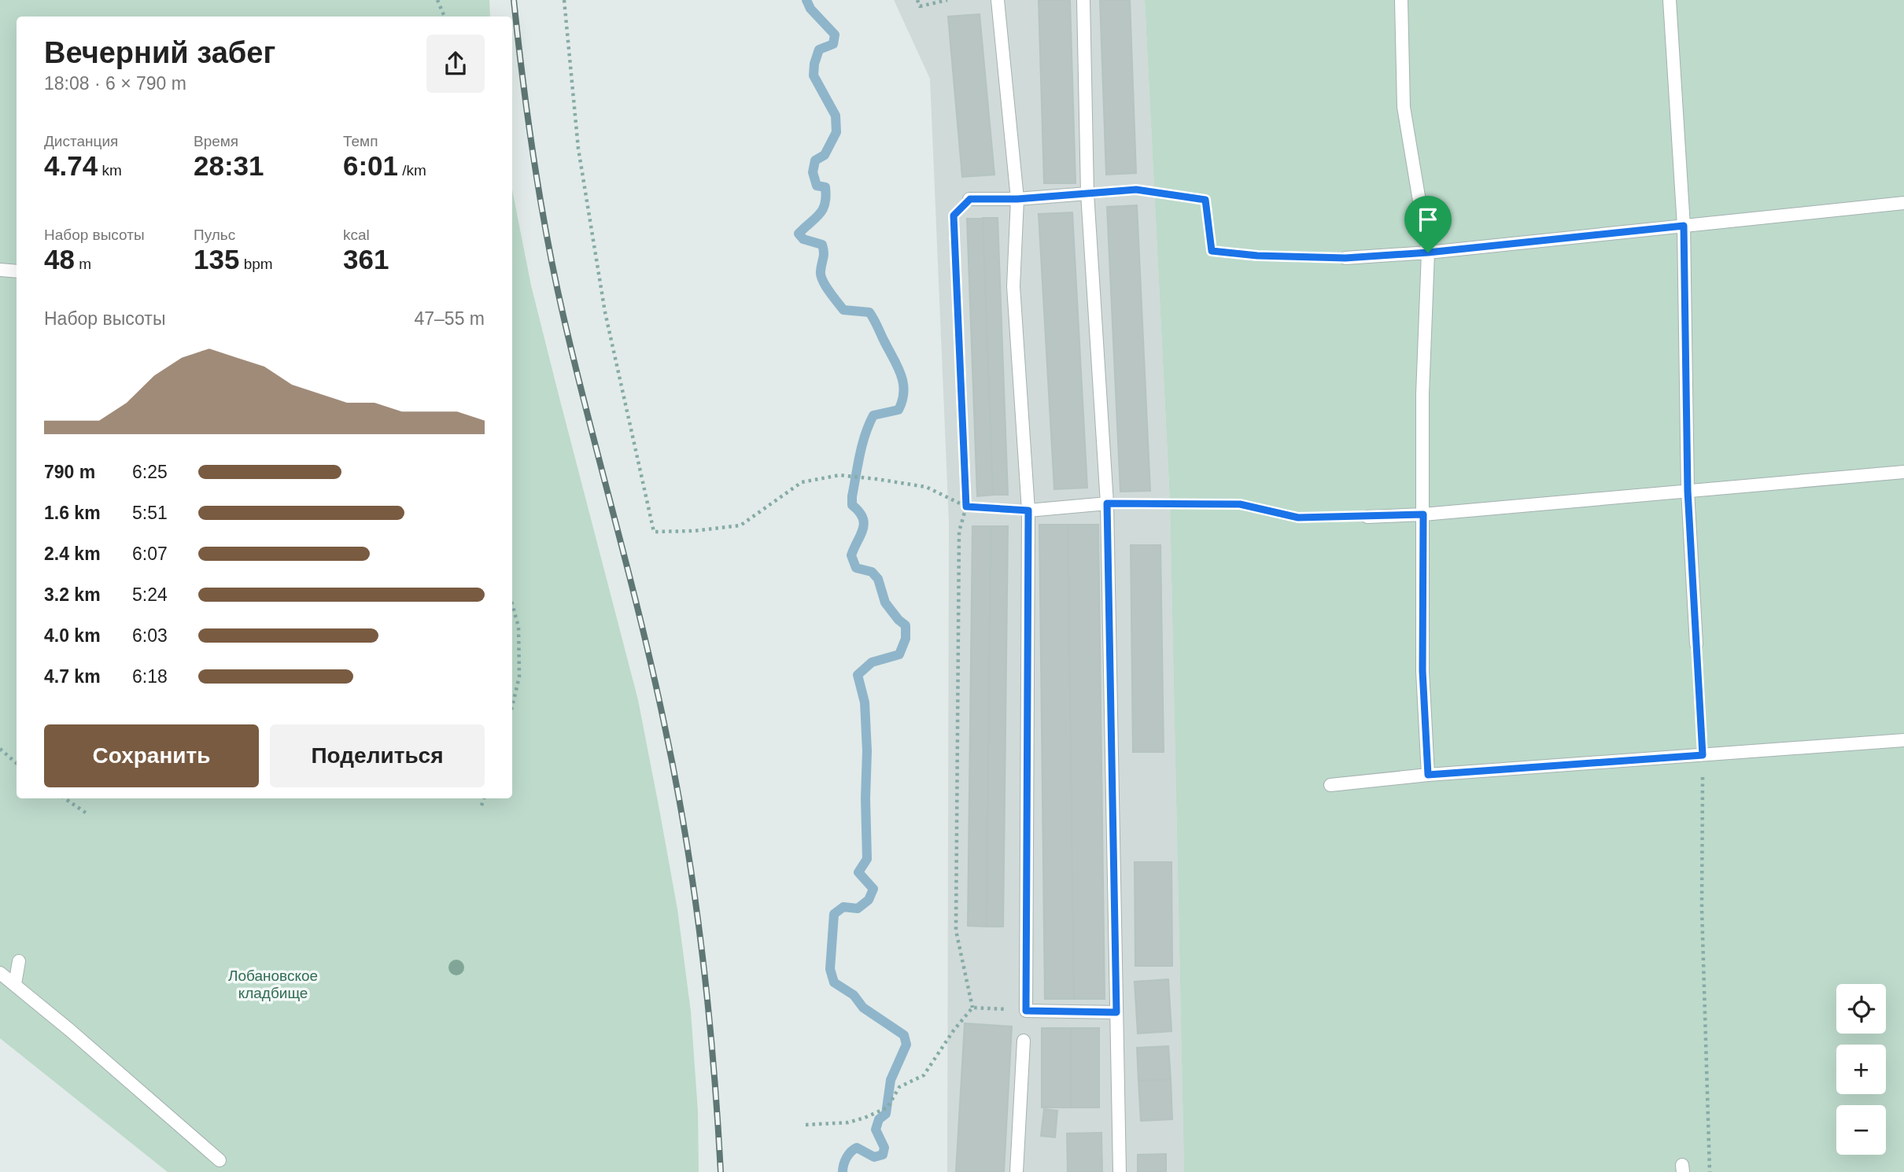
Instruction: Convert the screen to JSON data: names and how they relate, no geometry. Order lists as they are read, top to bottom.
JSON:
{
  "parks": ["Лобановское кладбище"],
  "page": {
    "heading": ["Вечерний забег", "18:08 · 6 × 790 m"],
    "stats": [
      ["Дистанция", "4.74 km"],
      ["Время", "28:31"],
      ["Темп", "6:01 /km"],
      ["Набор высоты", "48 m"],
      ["Пульс", "135 bpm"],
      ["kcal", "361"]
    ],
    "chart": ["Набор высоты", "47–55 m"],
    "list": [
      {
        "name": "790 m",
        "note": "6:25"
      },
      {
        "name": "1.6 km",
        "note": "5:51"
      },
      {
        "name": "2.4 km",
        "note": "6:07"
      },
      {
        "name": "3.2 km",
        "note": "5:24"
      },
      {
        "name": "4.0 km",
        "note": "6:03"
      },
      {
        "name": "4.7 km",
        "note": "6:18"
      }
    ],
    "buttons": ["Сохранить", "Поделиться"],
    "map_buttons": ["+", "−"]
  }
}
